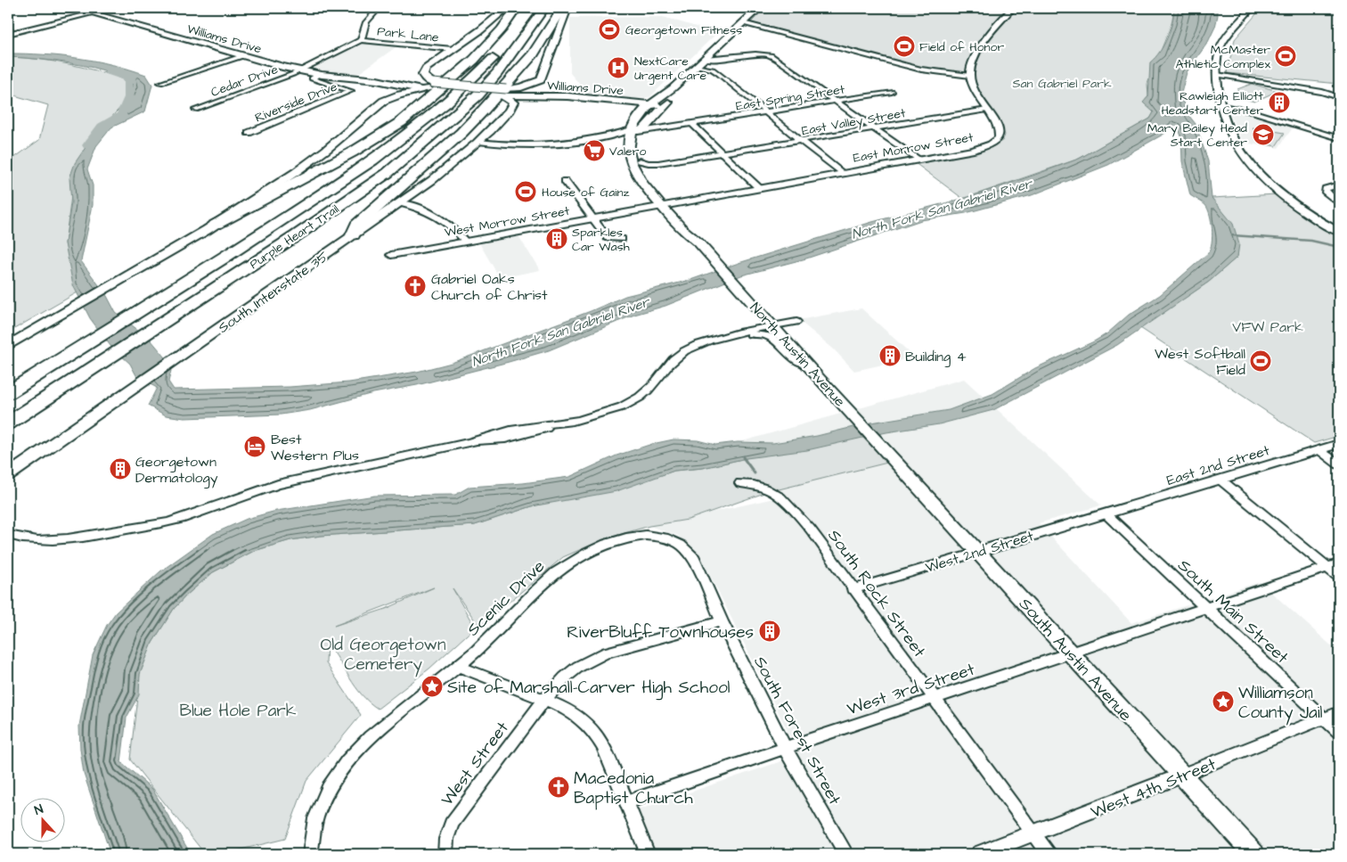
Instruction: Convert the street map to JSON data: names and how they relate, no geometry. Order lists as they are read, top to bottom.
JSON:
{
  "streets": {
    "highway": ["Purple Heart Trail"],
    "main road": [
      "Williams Drive",
      "South Interstate 35",
      "North Austin Avenue",
      "South Austin Avenue"
    ],
    "street": [
      "Park Lane",
      "Cedar Drive",
      "East Spring Street",
      "Riverside Drive",
      "East Valley Street",
      "East Morrow Street",
      "West Morrow Street",
      "East 2nd Street",
      "West 2nd Street",
      "South Rock Street",
      "Scenic Drive",
      "South Main Street",
      "West 3rd Street",
      "South Forest Street",
      "West Street",
      "West 4th Street"
    ]
  },
  "crossings": [
    ["Park Lane", "Williams Drive"],
    ["Park Lane", "Cedar Drive"],
    ["Williams Drive", "Cedar Drive"],
    ["Williams Drive", "Riverside Drive"],
    ["East Spring Street", "South Interstate 35"],
    ["East Spring Street", "North Austin Avenue"],
    ["East Valley Street", "East Morrow Street"],
    ["East Valley Street", "North Austin Avenue"],
    ["East Morrow Street", "West Morrow Street"],
    ["West Morrow Street", "North Austin Avenue"],
    ["North Austin Avenue", "South Austin Avenue"],
    ["East 2nd Street", "West 2nd Street"],
    ["East 2nd Street", "South Main Street"],
    ["West 2nd Street", "South Rock Street"],
    ["West 2nd Street", "South Main Street"],
    ["West 2nd Street", "South Austin Avenue"],
    ["South Rock Street", "West 3rd Street"],
    ["South Rock Street", "West 4th Street"],
    ["Scenic Drive", "South Forest Street"],
    ["South Main Street", "West 3rd Street"],
    ["South Main Street", "West 4th Street"],
    ["South Austin Avenue", "West 3rd Street"],
    ["South Austin Avenue", "West 4th Street"],
    ["West 3rd Street", "South Forest Street"]
  ],
  "water": ["North Fork San Gabriel River"],
  "parks": [
    "San Gabriel Park",
    "VFW Park",
    "Old Georgetown Cemetery",
    "Blue Hole Park"
  ],
  "places": {
    "sports": [
      "Georgetown Fitness",
      "Field of Honor",
      "McMaster Athletic Complex",
      "House of Gainz",
      "West Softball Field"
    ],
    "hospital": ["NextCare Urgent Care"],
    "building": [
      "Rawleigh Elliott Headstart Center",
      "Sparkles Car Wash",
      "Building 4",
      "Georgetown Dermatology",
      "RiverBluff Townhouses"
    ],
    "school or university": ["Mary Bailey Head Start Center"],
    "supermarket": ["Valero"],
    "church": ["Gabriel Oaks Church of Christ", "Macedonia Baptist Church"],
    "hotel": ["Best Western Plus"],
    "place": ["Site of Marshall-Carver High School", "Williamson County Jail"]
  },
  "north": "top"
}
